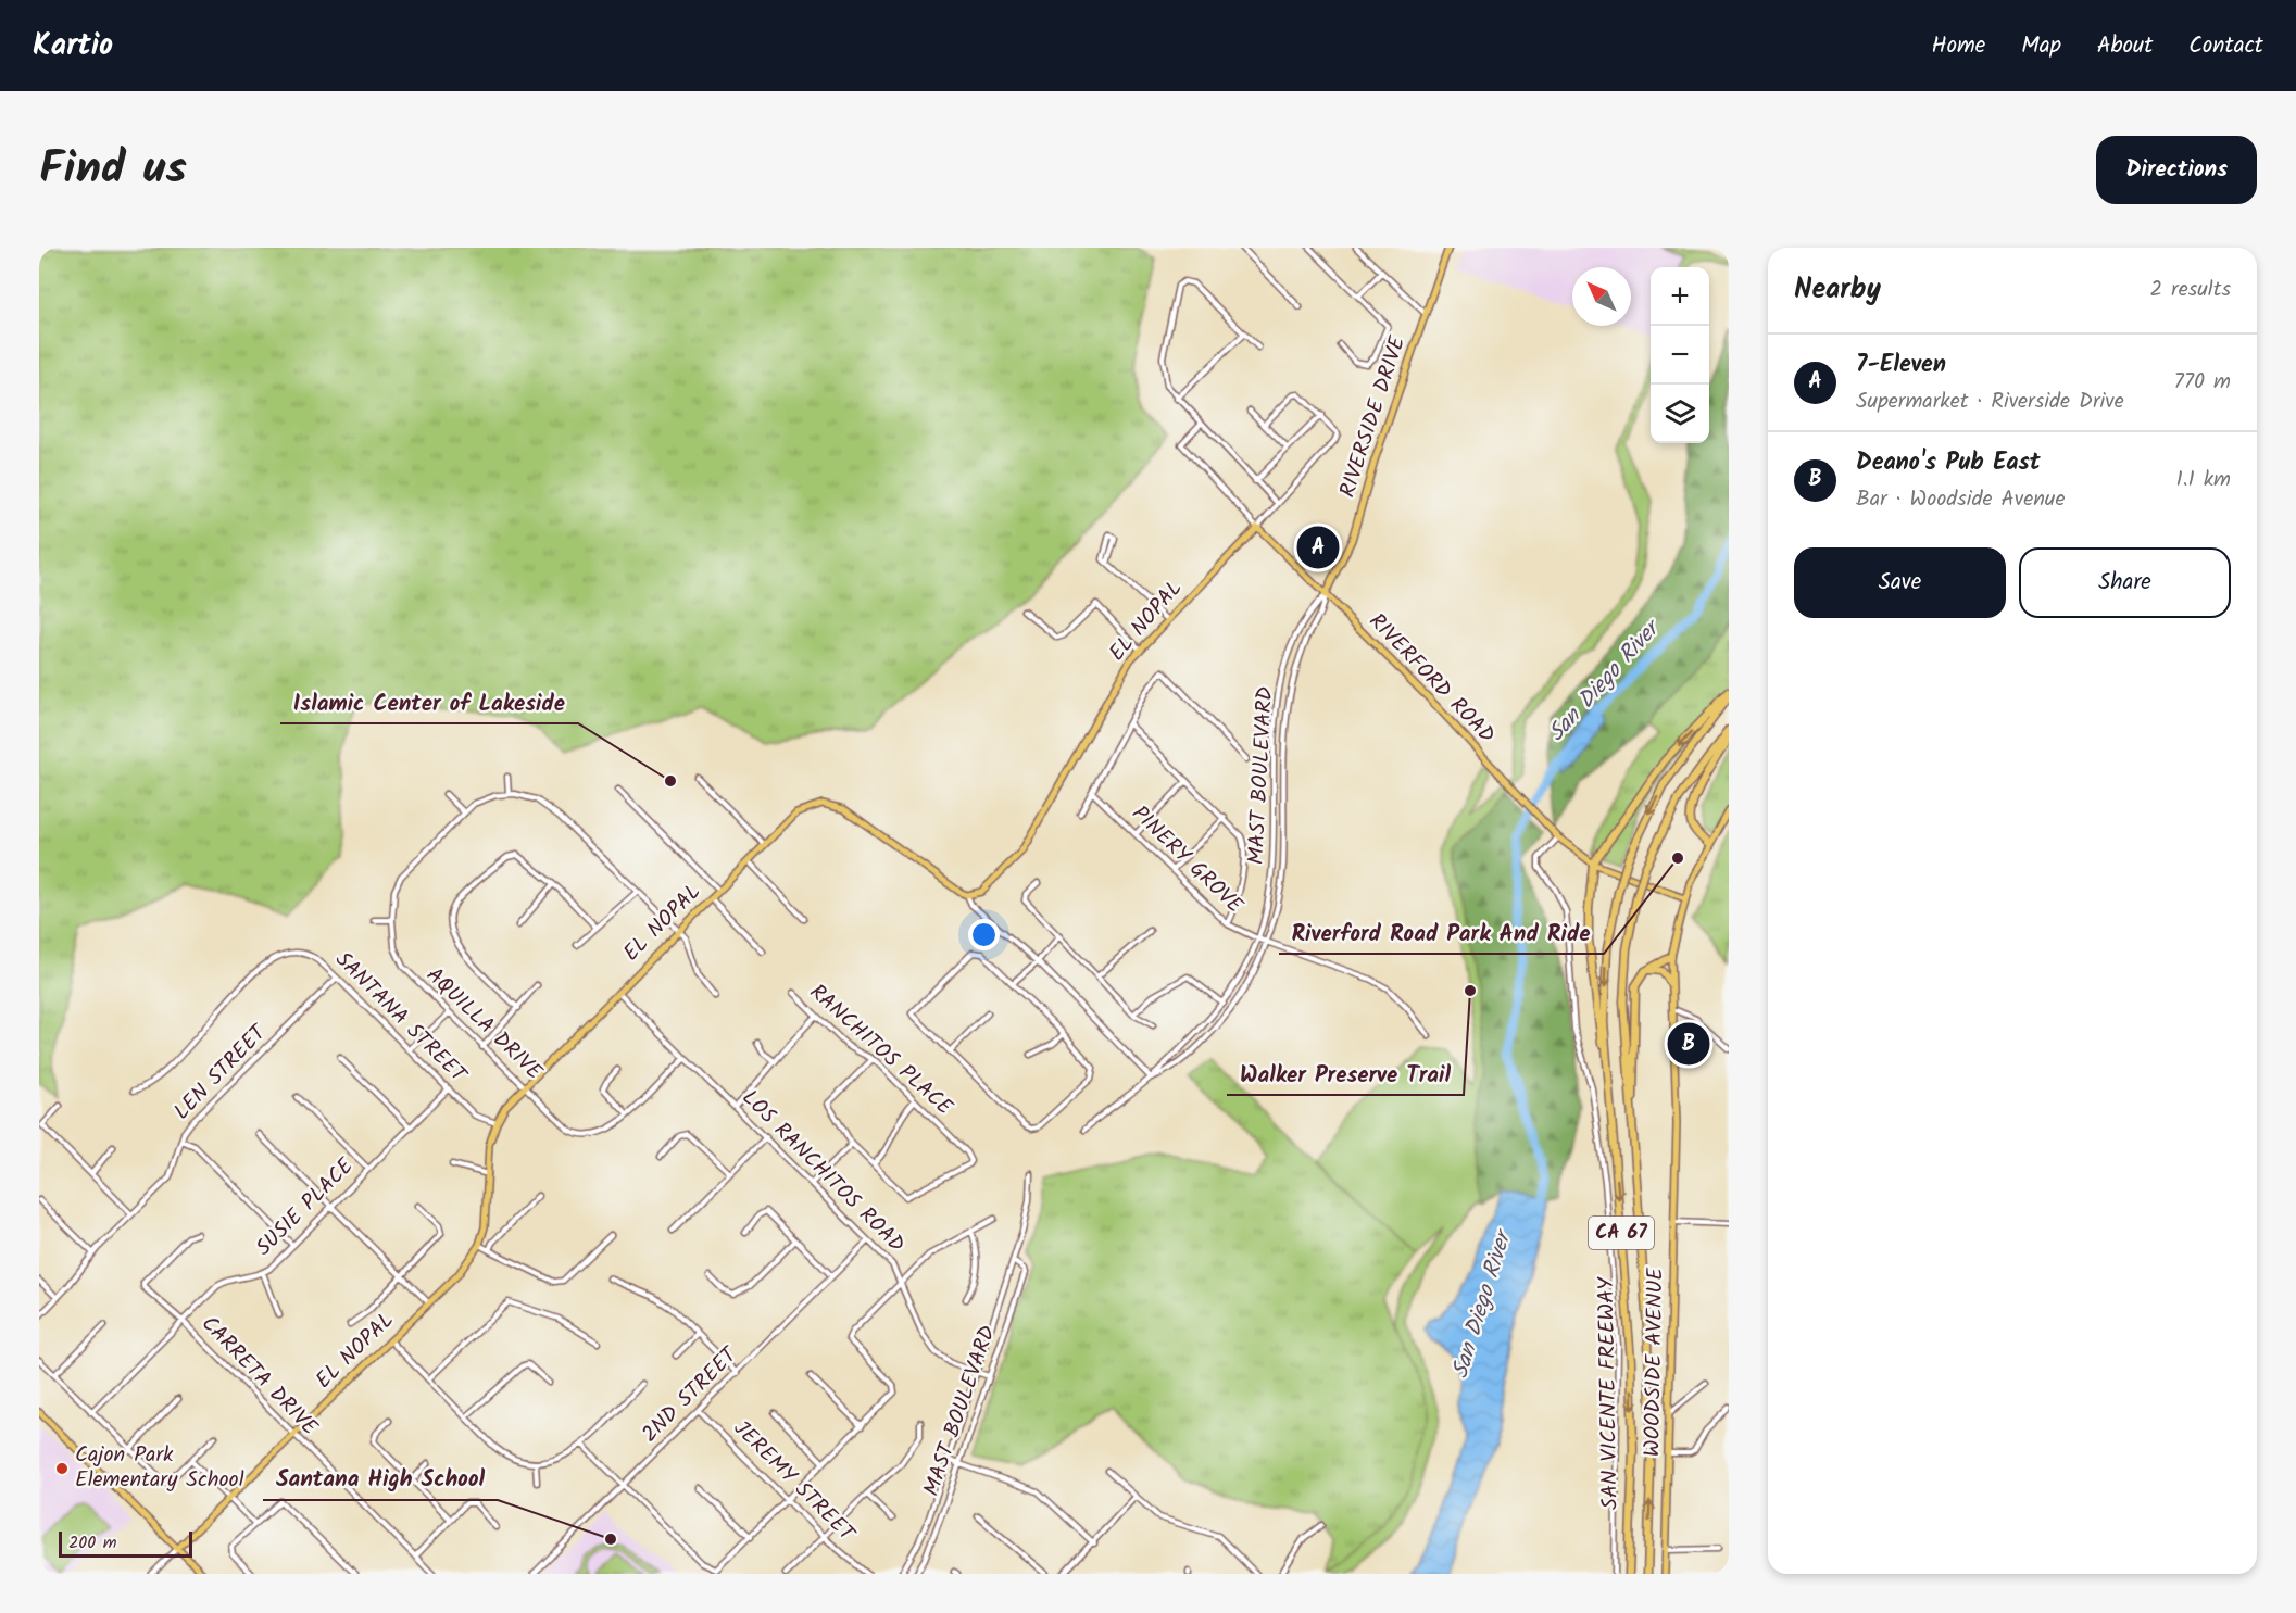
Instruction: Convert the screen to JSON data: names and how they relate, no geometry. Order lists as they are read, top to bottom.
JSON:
{
  "streets": {
    "highway": ["CA 67", "SAN VICENTE FREEWAY"],
    "main road": [
      "RIVERSIDE DRIVE",
      "EL NOPAL",
      "RIVERFORD ROAD",
      "WOODSIDE AVENUE"
    ],
    "street": [
      "MAST BOULEVARD",
      "PINERY GROVE",
      "SANTANA STREET",
      "AQUILLA DRIVE",
      "RANCHITOS PLACE",
      "LEN STREET",
      "LOS RANCHITOS ROAD",
      "SUSIE PLACE",
      "CARRETA DRIVE",
      "2ND STREET",
      "JEREMY STREET"
    ]
  },
  "crossings": [
    ["RIVERSIDE DRIVE", "RIVERFORD ROAD"],
    ["RIVERSIDE DRIVE", "MAST BOULEVARD"],
    ["EL NOPAL", "RIVERFORD ROAD"],
    ["EL NOPAL", "SANTANA STREET"],
    ["EL NOPAL", "AQUILLA DRIVE"],
    ["EL NOPAL", "LOS RANCHITOS ROAD"],
    ["EL NOPAL", "CARRETA DRIVE"],
    ["RIVERFORD ROAD", "MAST BOULEVARD"],
    ["RIVERFORD ROAD", "WOODSIDE AVENUE"],
    ["MAST BOULEVARD", "PINERY GROVE"],
    ["MAST BOULEVARD", "LOS RANCHITOS ROAD"],
    ["SANTANA STREET", "LEN STREET"],
    ["SANTANA STREET", "SUSIE PLACE"],
    ["AQUILLA DRIVE", "LOS RANCHITOS ROAD"],
    ["LOS RANCHITOS ROAD", "2ND STREET"],
    ["SUSIE PLACE", "CARRETA DRIVE"],
    ["2ND STREET", "JEREMY STREET"]
  ],
  "water": ["San Diego River"],
  "places": [
    "Islamic Center of Lakeside",
    "Riverford Road Park And Ride",
    "Walker Preserve Trail",
    "Cajon Park Elementary School",
    "Santana High School"
  ],
  "scale_bar": "200 m",
  "north": "top left",
  "page": {
    "header": "Kartio",
    "nav": [
      "Home",
      "Map",
      "About",
      "Contact"
    ],
    "title": "Find us",
    "buttons": [
      "Directions",
      ["Save", "Share"]
    ],
    "heading": ["Nearby", "2 results"],
    "map_buttons": ["+", "−"],
    "list": [
      {
        "mark": "A",
        "name": "7-Eleven",
        "note": "Supermarket · Riverside Drive",
        "value": "770 m"
      },
      {
        "mark": "B",
        "name": "Deano's Pub East",
        "note": "Bar · Woodside Avenue",
        "value": "1.1 km"
      }
    ],
    "pins": ["A", "B"],
    "scale": "200 m"
  }
}
